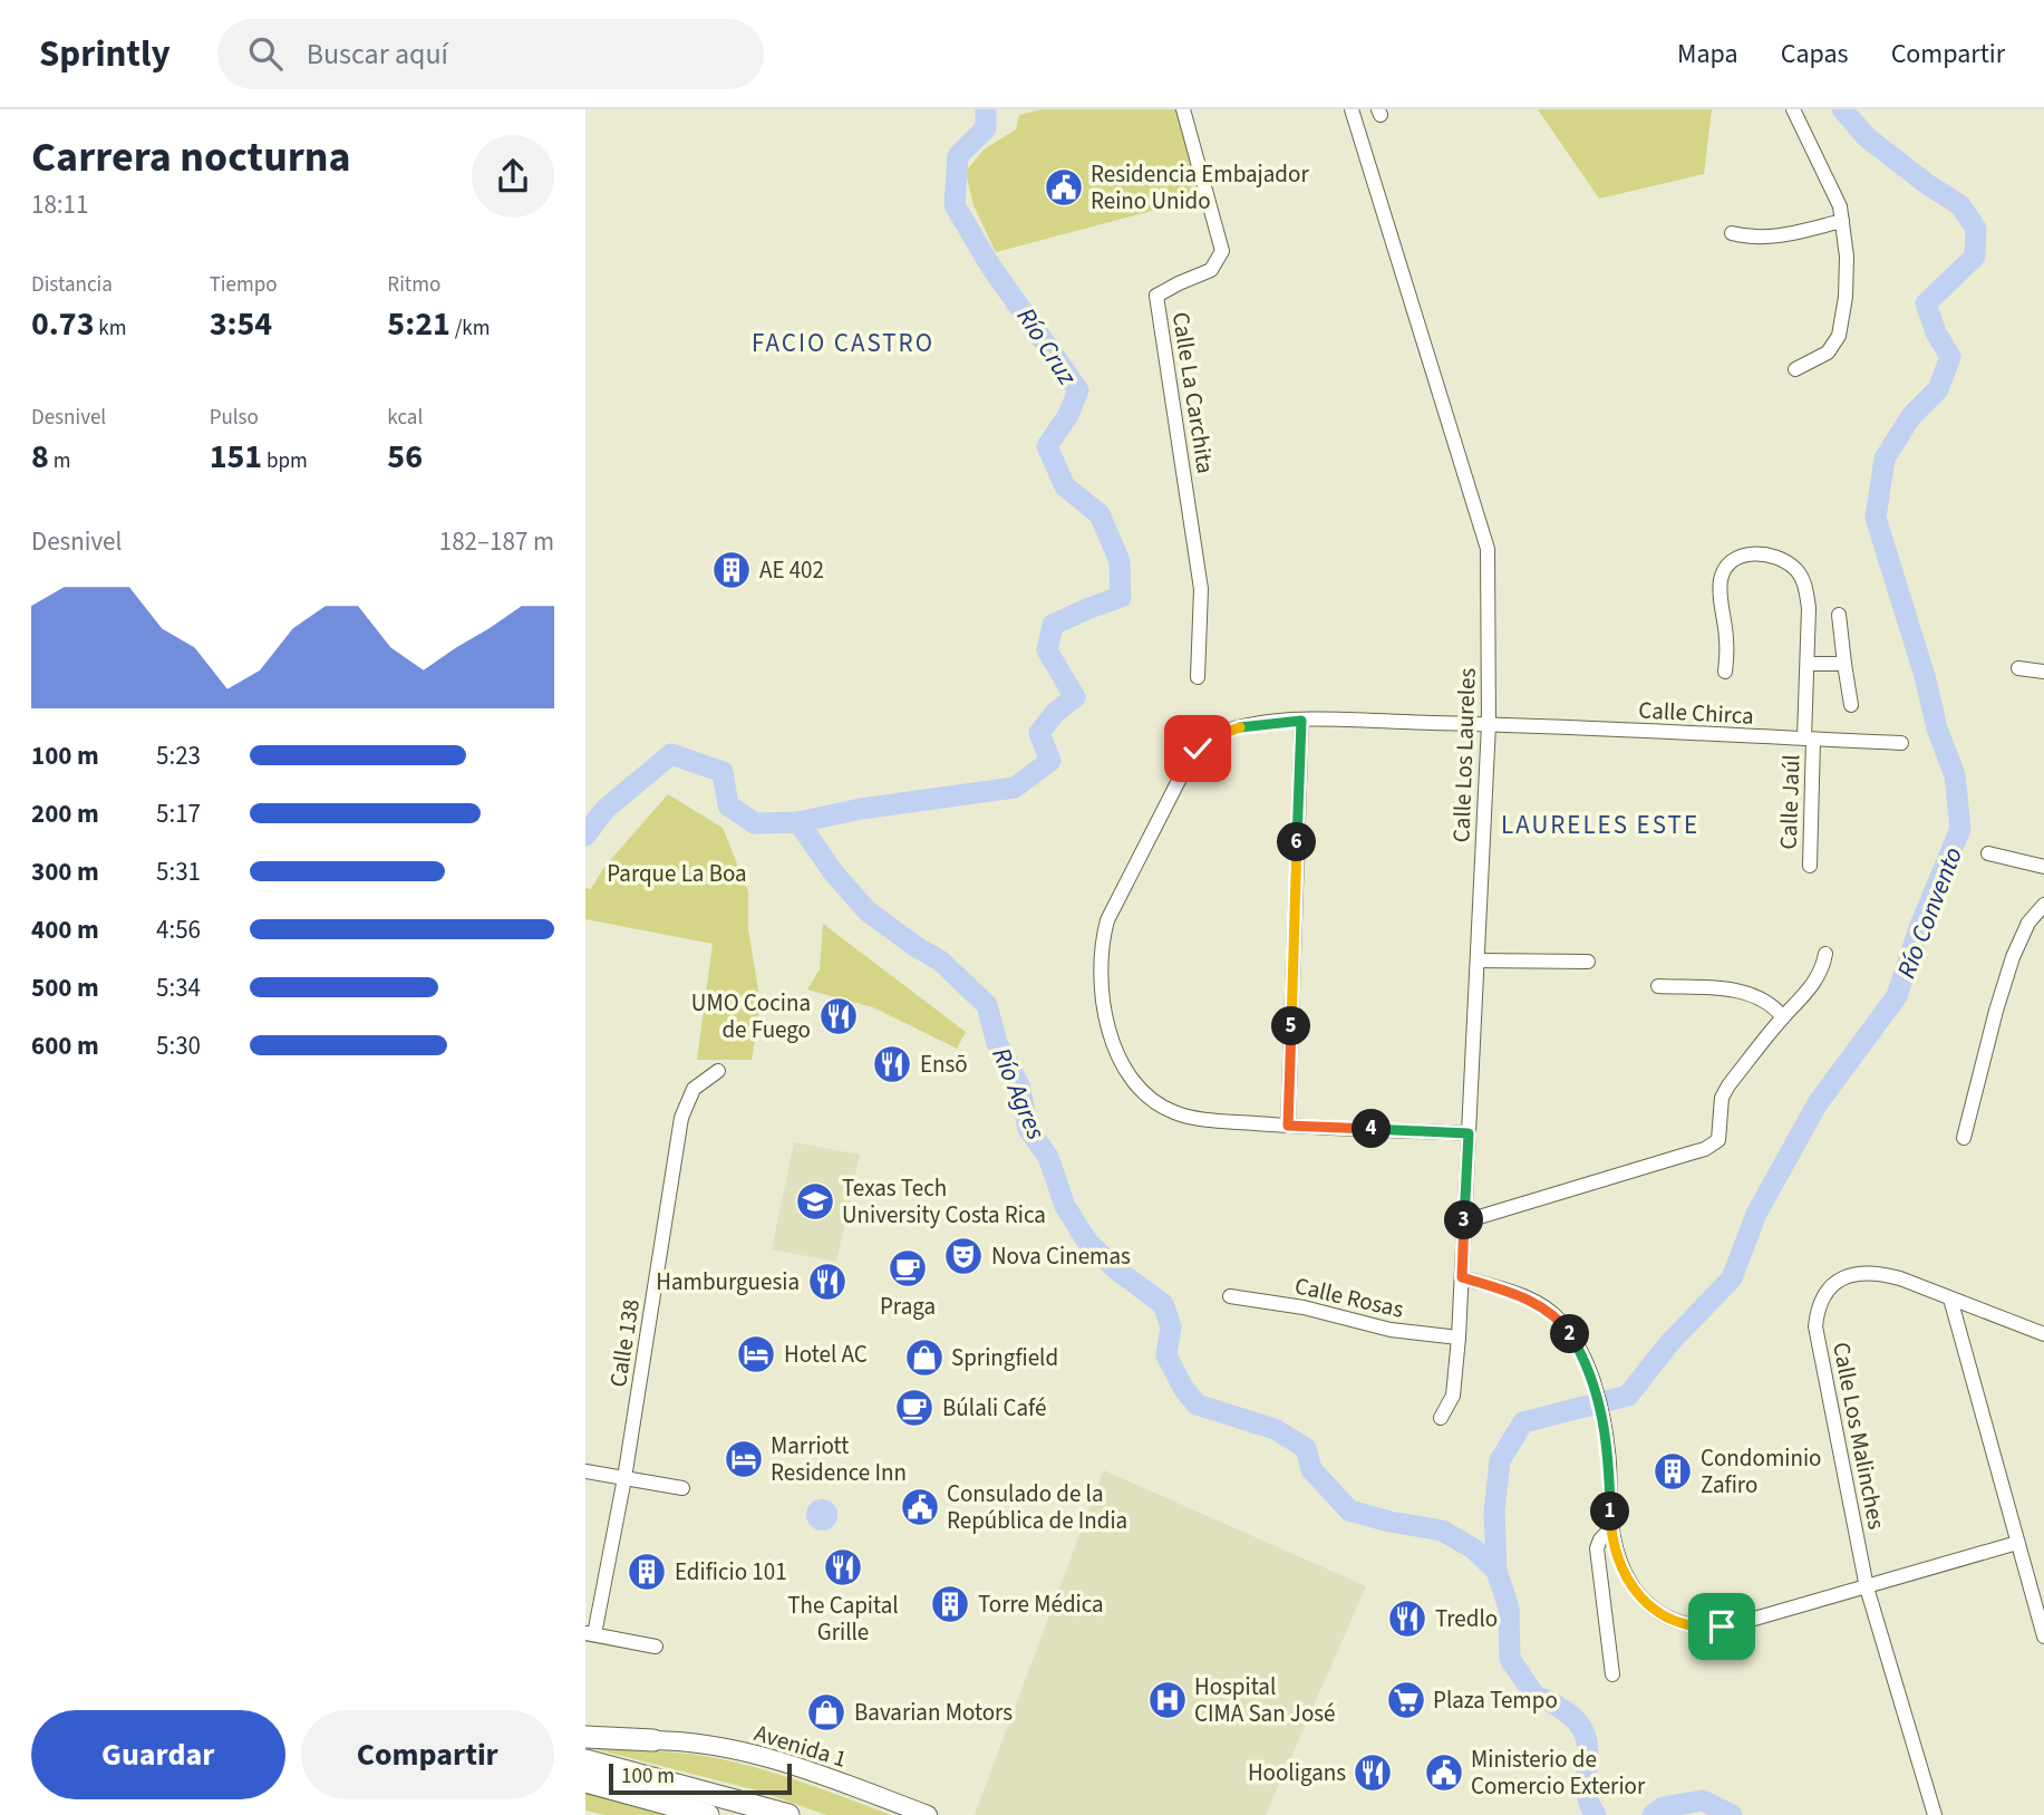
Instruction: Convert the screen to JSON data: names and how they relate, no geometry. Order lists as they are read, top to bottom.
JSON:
{
  "streets": {
    "street": [
      "Calle La Carchita",
      "Calle Chirca",
      "Calle Los Laureles",
      "Calle Jaúl",
      "Calle Rosas",
      "Calle 138",
      "Calle Los Malinches",
      "Avenida 1"
    ]
  },
  "crossings": [
    ["Calle Chirca", "Calle Los Laureles"],
    ["Calle Chirca", "Calle Jaúl"],
    ["Calle Los Laureles", "Calle Rosas"]
  ],
  "districts": ["FACIO CASTRO", "LAURELES ESTE"],
  "water": ["Río Cruz", "Río Convento", "Río Agres"],
  "parks": ["Parque La Boa"],
  "places": {
    "public building": ["Residencia Embajador Reino Unido", "Consulado de la República de India", "Ministerio de Comercio Exterior"],
    "building": [
      "AE 402",
      "Condominio Zafiro",
      "Edificio 101",
      "Torre Médica"
    ],
    "restaurant": [
      "UMO Cocina de Fuego",
      "Ensō",
      "Hamburguesia",
      "The Capital Grille",
      "Tredlo",
      "Hooligans"
    ],
    "school or university": ["Texas Tech University Costa Rica"],
    "theatre": ["Nova Cinemas"],
    "cafe": ["Praga", "Búlali Café"],
    "hotel": ["Hotel AC", "Marriott Residence Inn"],
    "shop": ["Springfield", "Bavarian Motors"],
    "hospital": ["Hospital CIMA San José"],
    "supermarket": ["Plaza Tempo"]
  },
  "scale_bar": "100 m",
  "page": {
    "header": "Sprintly",
    "search": "Buscar aquí",
    "nav": ["Mapa", "Capas", "Compartir"],
    "heading": ["Carrera nocturna", "18:11"],
    "stats": [
      ["Distancia", "0.73 km"],
      ["Tiempo", "3:54"],
      ["Ritmo", "5:21 /km"],
      ["Desnivel", "8 m"],
      ["Pulso", "151 bpm"],
      ["kcal", "56"]
    ],
    "chart": ["Desnivel", "182–187 m"],
    "list": [
      {
        "name": "100 m",
        "note": "5:23"
      },
      {
        "name": "200 m",
        "note": "5:17"
      },
      {
        "name": "300 m",
        "note": "5:31"
      },
      {
        "name": "400 m",
        "note": "4:56"
      },
      {
        "name": "500 m",
        "note": "5:34"
      },
      {
        "name": "600 m",
        "note": "5:30"
      }
    ],
    "pins": [
      "6",
      "5",
      "4",
      "3",
      "2",
      "1"
    ],
    "buttons": ["Guardar", "Compartir"],
    "scale": "100 m"
  }
}
